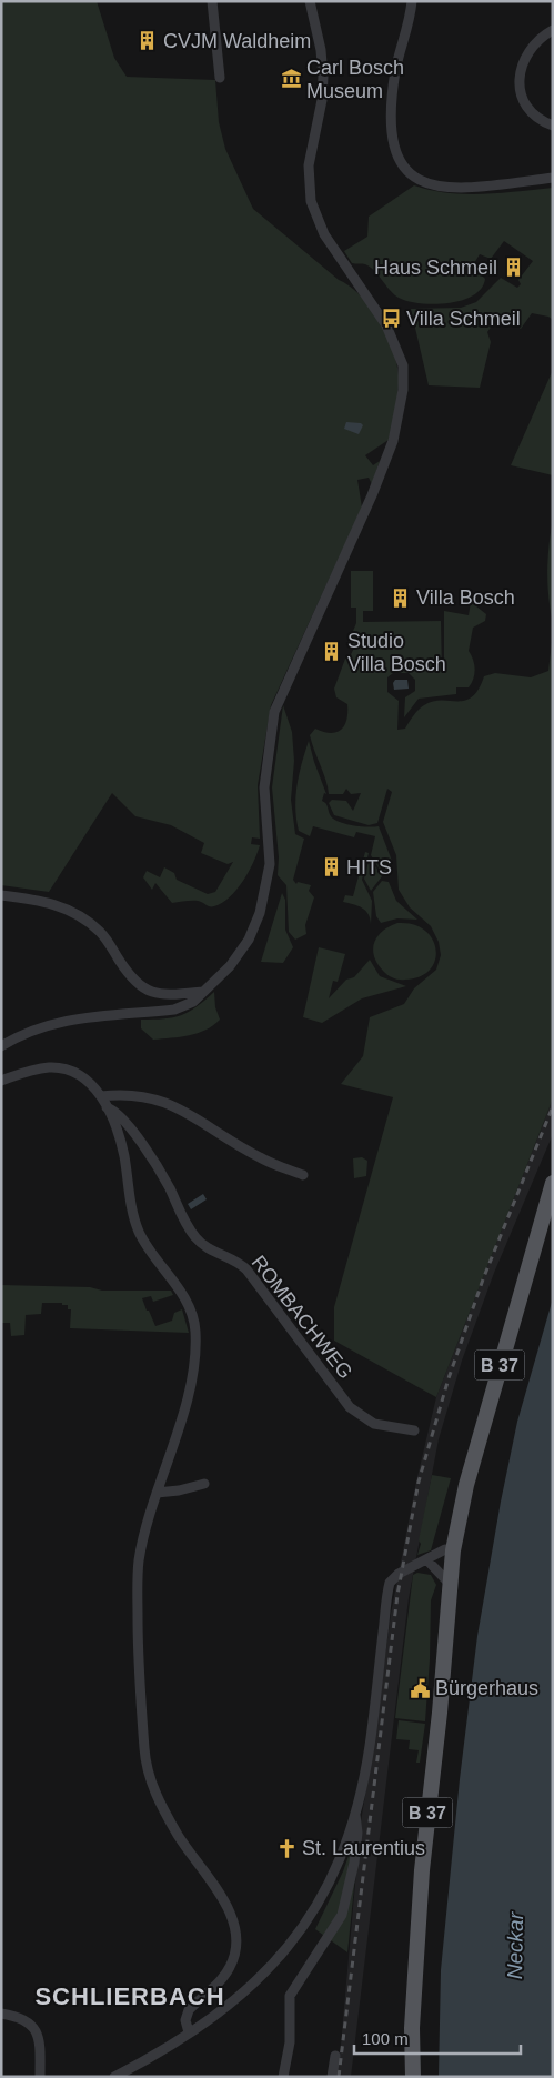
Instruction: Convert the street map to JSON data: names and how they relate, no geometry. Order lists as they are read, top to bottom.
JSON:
{
  "streets": {
    "main road": ["B 37"],
    "street": ["ROMBACHWEG"]
  },
  "districts": ["SCHLIERBACH"],
  "water": ["Neckar"],
  "places": {
    "building": [
      "CVJM Waldheim",
      "Haus Schmeil",
      "Villa Bosch",
      "Studio Villa Bosch",
      "HITS"
    ],
    "museum": ["Carl Bosch Museum"],
    "bus stop": ["Villa Schmeil"],
    "public building": ["Bürgerhaus"],
    "church": ["St. Laurentius"]
  },
  "scale_bar": "100 m"
}
